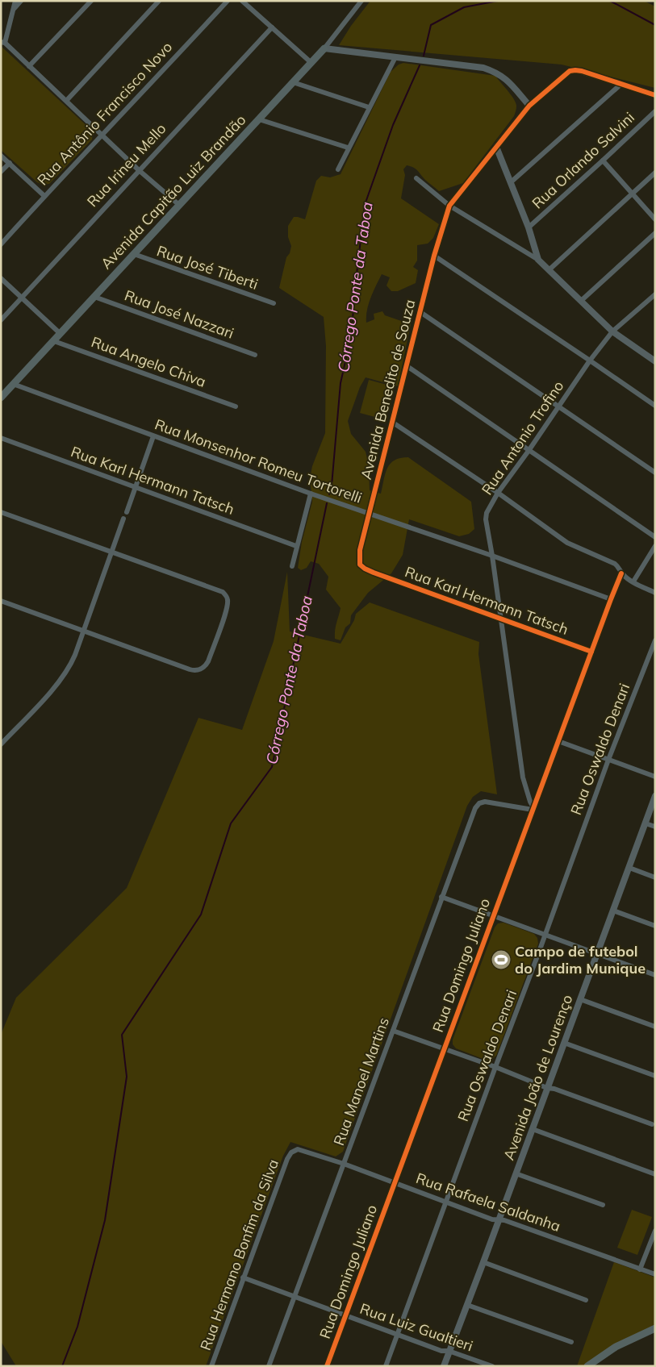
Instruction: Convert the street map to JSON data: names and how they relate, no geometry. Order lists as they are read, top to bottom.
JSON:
{
  "streets": {
    "main road": ["Avenida Capitão Luiz Brandão"],
    "street": [
      "Rua Antônio Francisco Novo",
      "Rua Orlando Salvini",
      "Rua Irineu Mello",
      "Rua José Tiberti",
      "Rua José Nazzari",
      "Rua Angelo Chiva",
      "Avenida Benedito de Souza",
      "Rua Antonio Trofino",
      "Rua Monsenhor Romeu Tortorelli",
      "Rua Karl Hermann Tatsch",
      "Rua Oswaldo Denari",
      "Rua Domingo Juliano",
      "Avenida João de Lourenço",
      "Rua Manoel Martins",
      "Rua Rafaela Saldanha",
      "Rua Hermano Bonfim da Silva",
      "Rua Luiz Gualtieri"
    ]
  },
  "crossings": [
    ["Avenida Capitão Luiz Brandão", "Rua José Tiberti"],
    ["Avenida Capitão Luiz Brandão", "Rua José Nazzari"],
    ["Avenida Capitão Luiz Brandão", "Rua Angelo Chiva"],
    ["Avenida Capitão Luiz Brandão", "Rua Monsenhor Romeu Tortorelli"],
    ["Avenida Benedito de Souza", "Rua Monsenhor Romeu Tortorelli"],
    ["Avenida Benedito de Souza", "Rua Karl Hermann Tatsch"],
    ["Rua Antonio Trofino", "Rua Monsenhor Romeu Tortorelli"],
    ["Rua Antonio Trofino", "Rua Karl Hermann Tatsch"],
    ["Rua Antonio Trofino", "Rua Domingo Juliano"],
    ["Rua Antonio Trofino", "Rua Manoel Martins"],
    ["Rua Monsenhor Romeu Tortorelli", "Rua Domingo Juliano"],
    ["Rua Karl Hermann Tatsch", "Rua Domingo Juliano"],
    ["Rua Oswaldo Denari", "Rua Rafaela Saldanha"],
    ["Rua Oswaldo Denari", "Rua Luiz Gualtieri"],
    ["Rua Domingo Juliano", "Rua Manoel Martins"],
    ["Rua Domingo Juliano", "Rua Rafaela Saldanha"],
    ["Rua Domingo Juliano", "Rua Luiz Gualtieri"],
    ["Avenida João de Lourenço", "Rua Rafaela Saldanha"],
    ["Avenida João de Lourenço", "Rua Luiz Gualtieri"],
    ["Rua Manoel Martins", "Rua Rafaela Saldanha"],
    ["Rua Manoel Martins", "Rua Luiz Gualtieri"],
    ["Rua Rafaela Saldanha", "Rua Hermano Bonfim da Silva"],
    ["Rua Hermano Bonfim da Silva", "Rua Luiz Gualtieri"]
  ],
  "water": ["Córrego Ponte da Taboa"],
  "places": {
    "sports": ["Campo de futebol do Jardim Munique"]
  }
}
